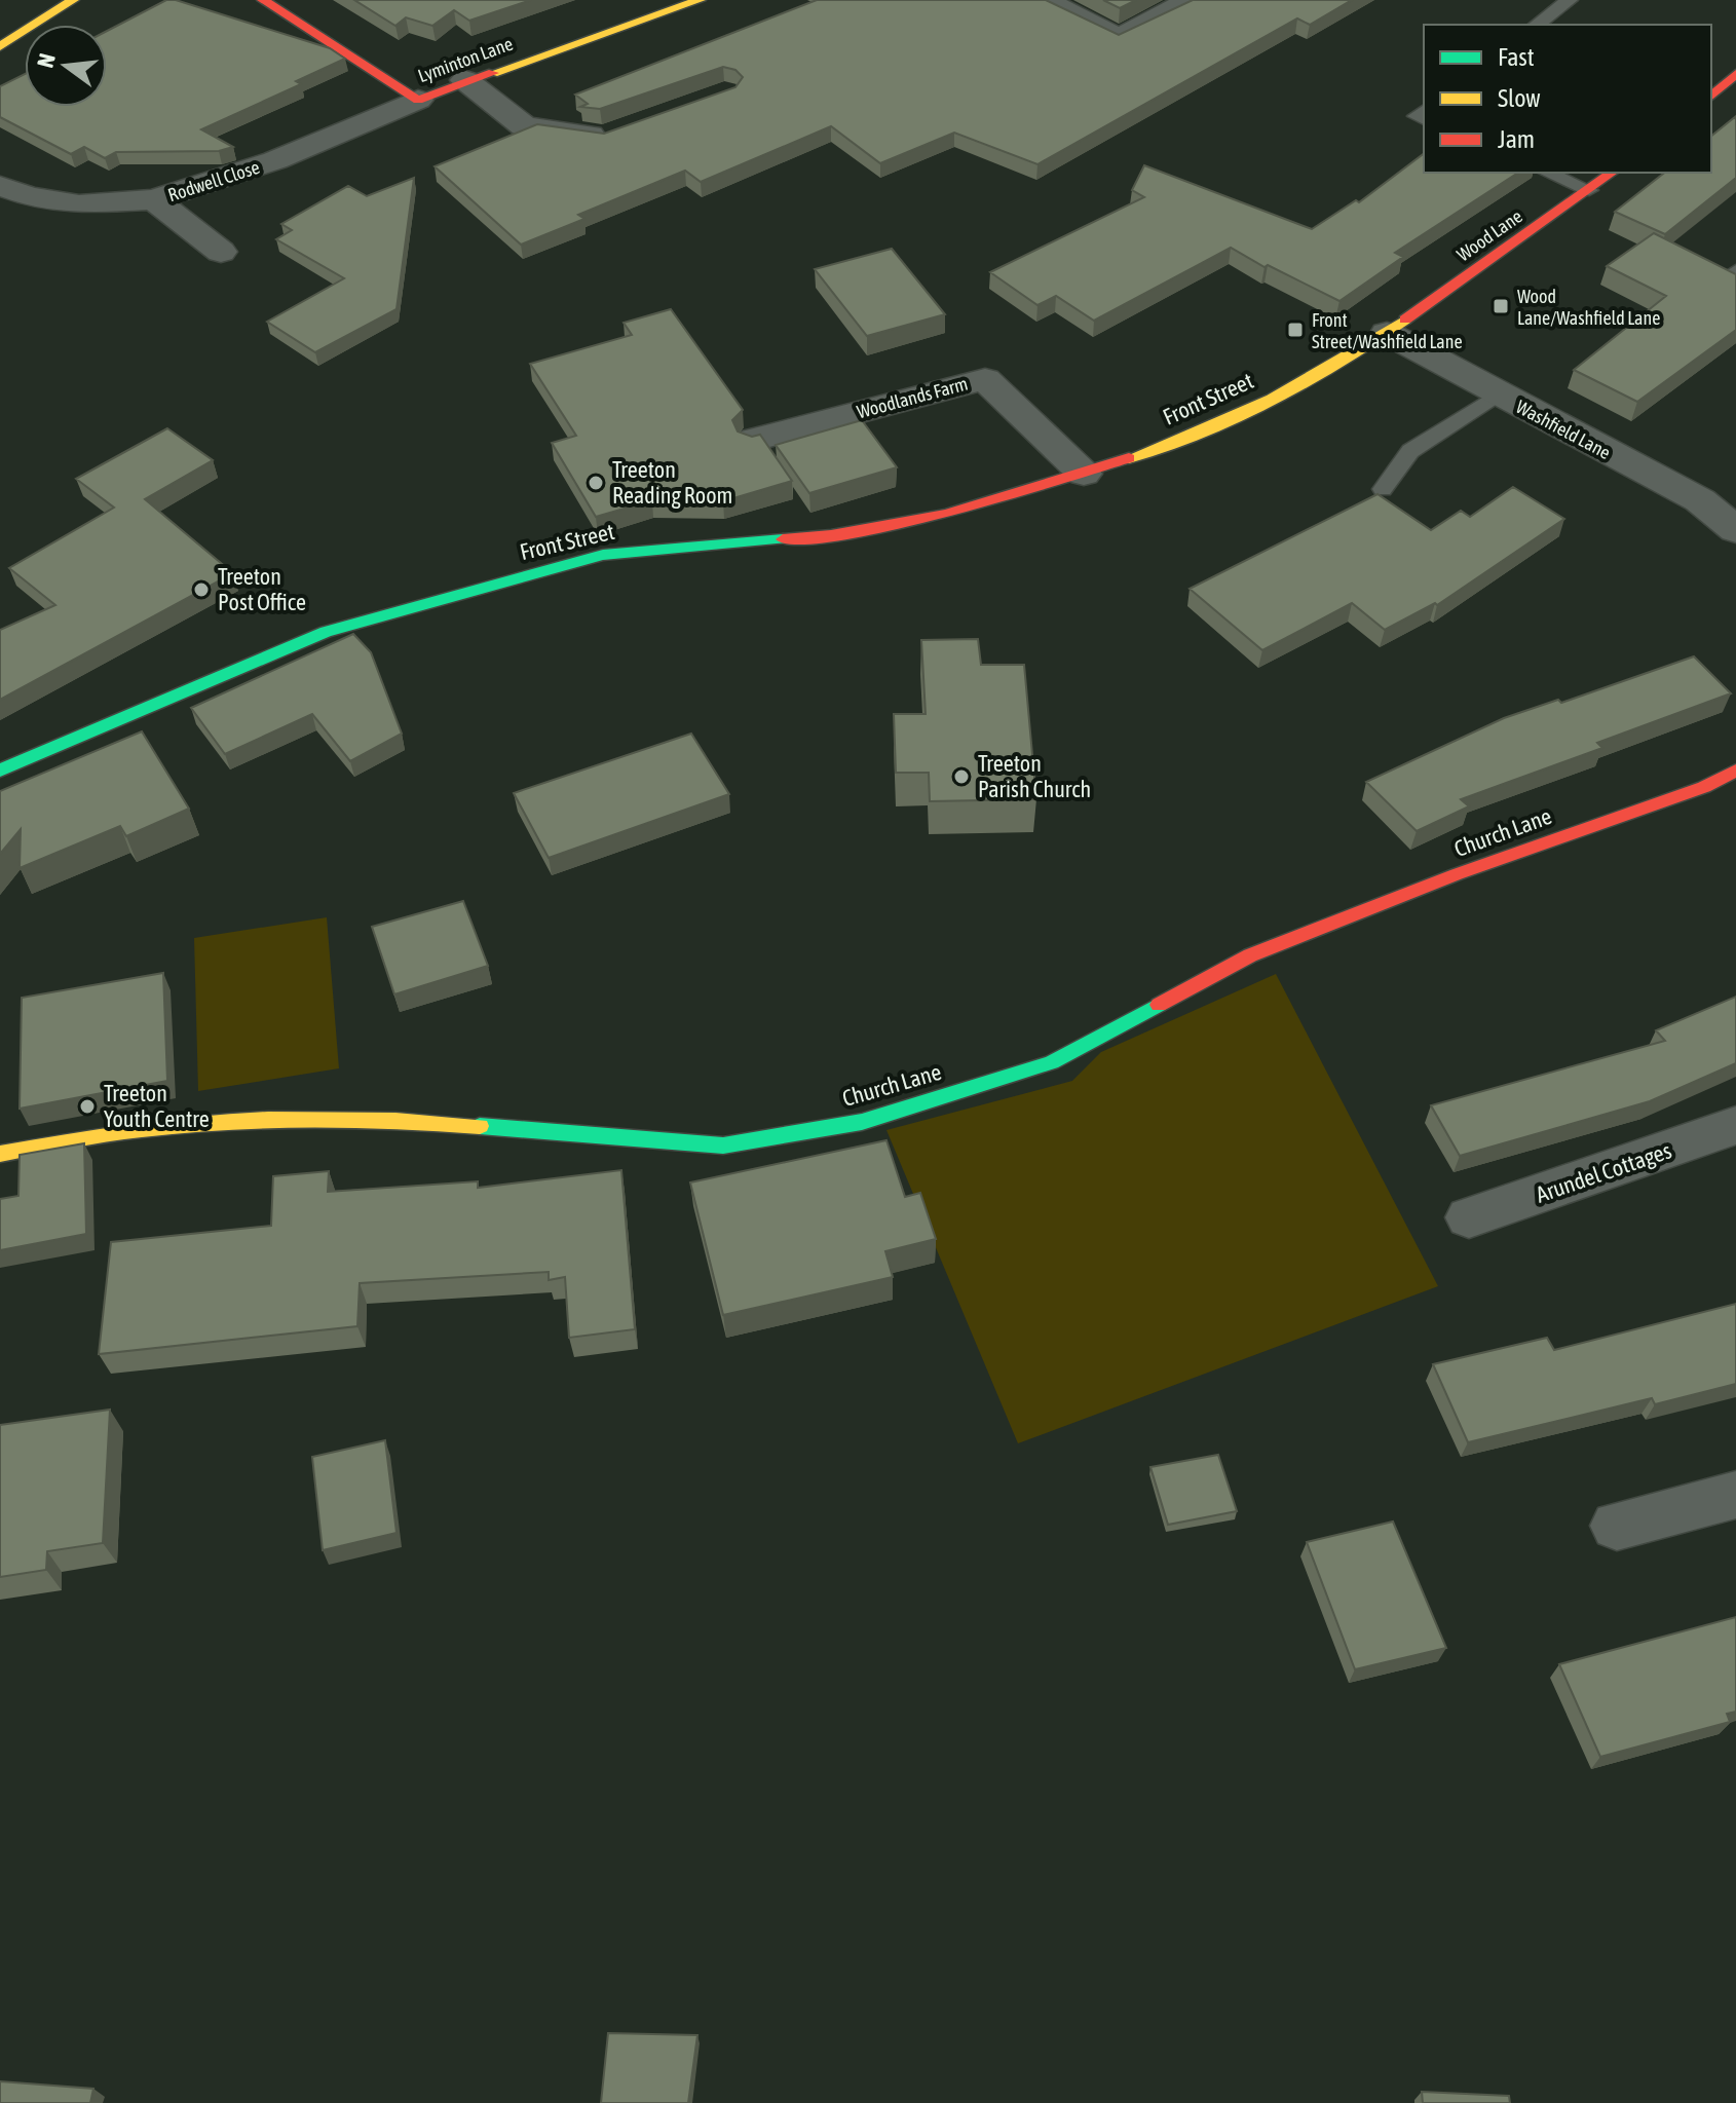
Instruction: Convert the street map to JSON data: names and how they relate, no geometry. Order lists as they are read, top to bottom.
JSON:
{
  "streets": {
    "street": [
      "Lyminton Lane",
      "Rodwell Close",
      "Wood Lane",
      "Woodlands Farm",
      "Front Street",
      "Washfield Lane",
      "Church Lane",
      "Arundel Cottages"
    ]
  },
  "crossings": [
    ["Lyminton Lane", "Rodwell Close"],
    ["Wood Lane", "Front Street"],
    ["Wood Lane", "Washfield Lane"],
    ["Woodlands Farm", "Front Street"],
    ["Front Street", "Washfield Lane"]
  ],
  "places": {
    "transit": ["Wood Lane/Washfield Lane", "Front Street/Washfield Lane"],
    "other": [
      "Treeton Reading Room",
      "Treeton Post Office",
      "Treeton Parish Church",
      "Treeton Youth Centre"
    ]
  },
  "legend": ["Fast", "Slow", "Jam"],
  "north": "left"
}
